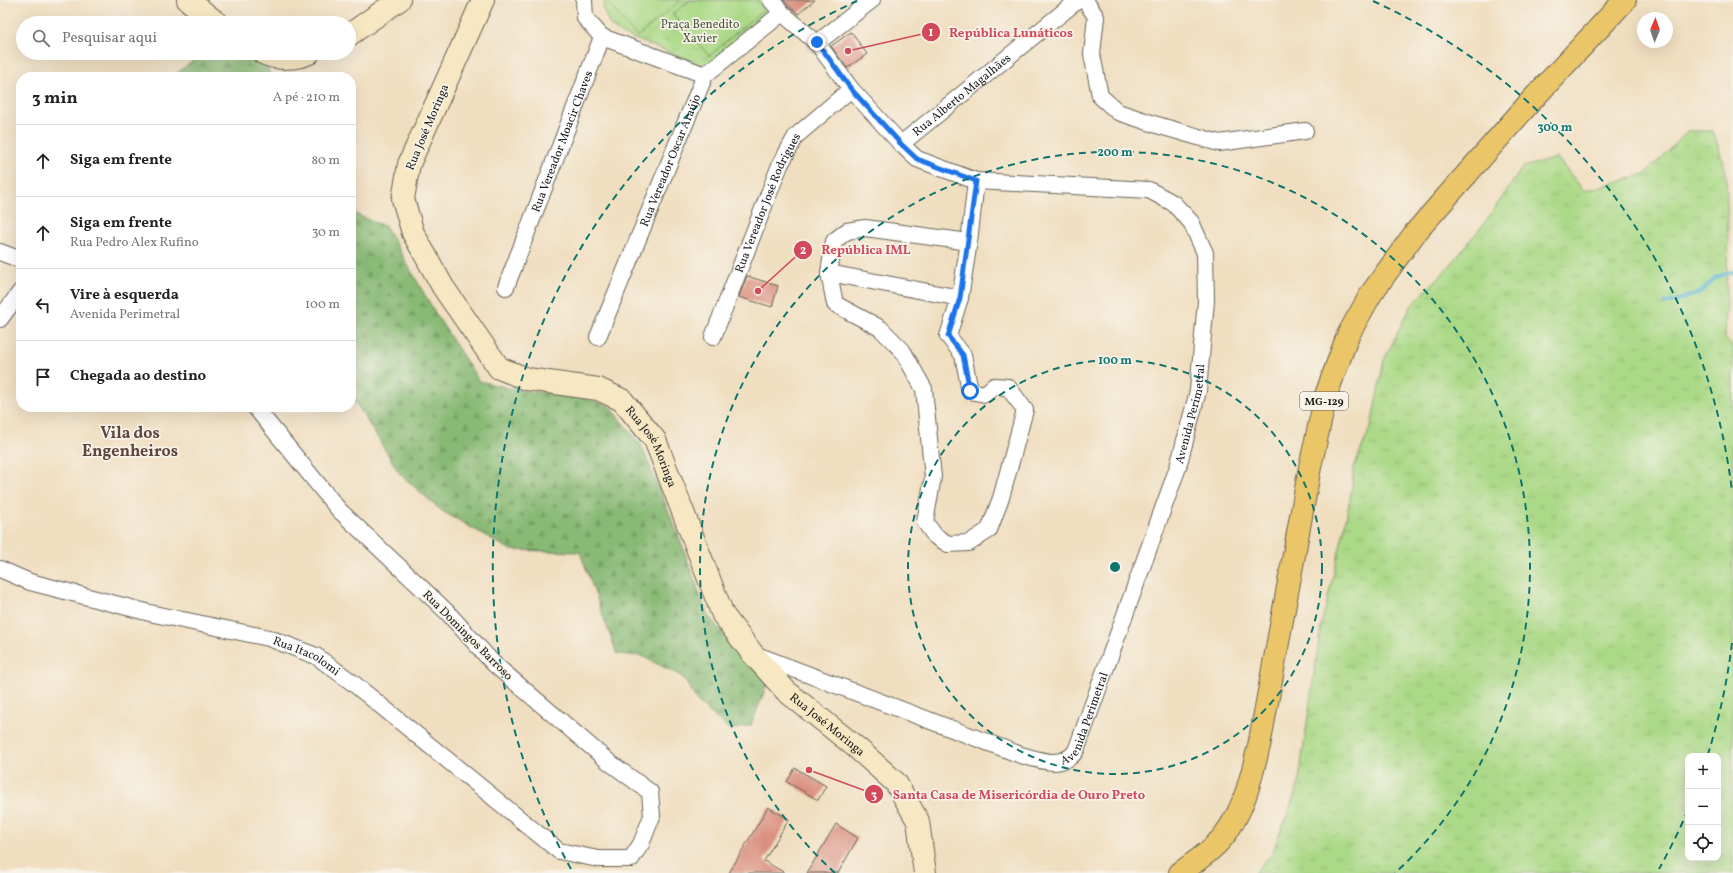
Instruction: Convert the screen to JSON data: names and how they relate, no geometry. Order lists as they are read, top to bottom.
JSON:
{
  "streets": {
    "main road": ["MG-129"],
    "street": [
      "Rua Alberto Magalhães",
      "Rua José Moringa",
      "Rua Vereador Moacir Chaves",
      "Rua Vereador Oscar Araújo",
      "Rua Vereador José Rodrigues",
      "Avenida Perimetral",
      "Rua Domingos Barroso",
      "Rua Itacolomi"
    ]
  },
  "crossings": [
    ["Rua Alberto Magalhães", "Avenida Perimetral"],
    ["Rua José Moringa", "Avenida Perimetral"],
    ["Rua Vereador Oscar Araújo", "Avenida Perimetral"],
    ["Rua Vereador José Rodrigues", "Avenida Perimetral"],
    ["Rua Domingos Barroso", "Rua Itacolomi"]
  ],
  "districts": ["Vila dos Engenheiros"],
  "parks": ["Praça Benedito Xavier"],
  "places": ["República Lunáticos", "República IML", "Santa Casa de Misericórdia de Ouro Preto"],
  "north": "top",
  "page": {
    "search": "Pesquisar aqui",
    "heading": ["3 min", "A pé · 210 m"],
    "list": [
      ["Siga em frente", "80 m"],
      ["Siga em frente", "Rua Pedro Alex Rufino", "30 m"],
      ["Vire à esquerda", "Avenida Perimetral", "100 m"],
      "Chegada ao destino"
    ],
    "map_buttons": ["+", "−"]
  },
  "rings": ["300 m", "200 m", "100 m"]
}
